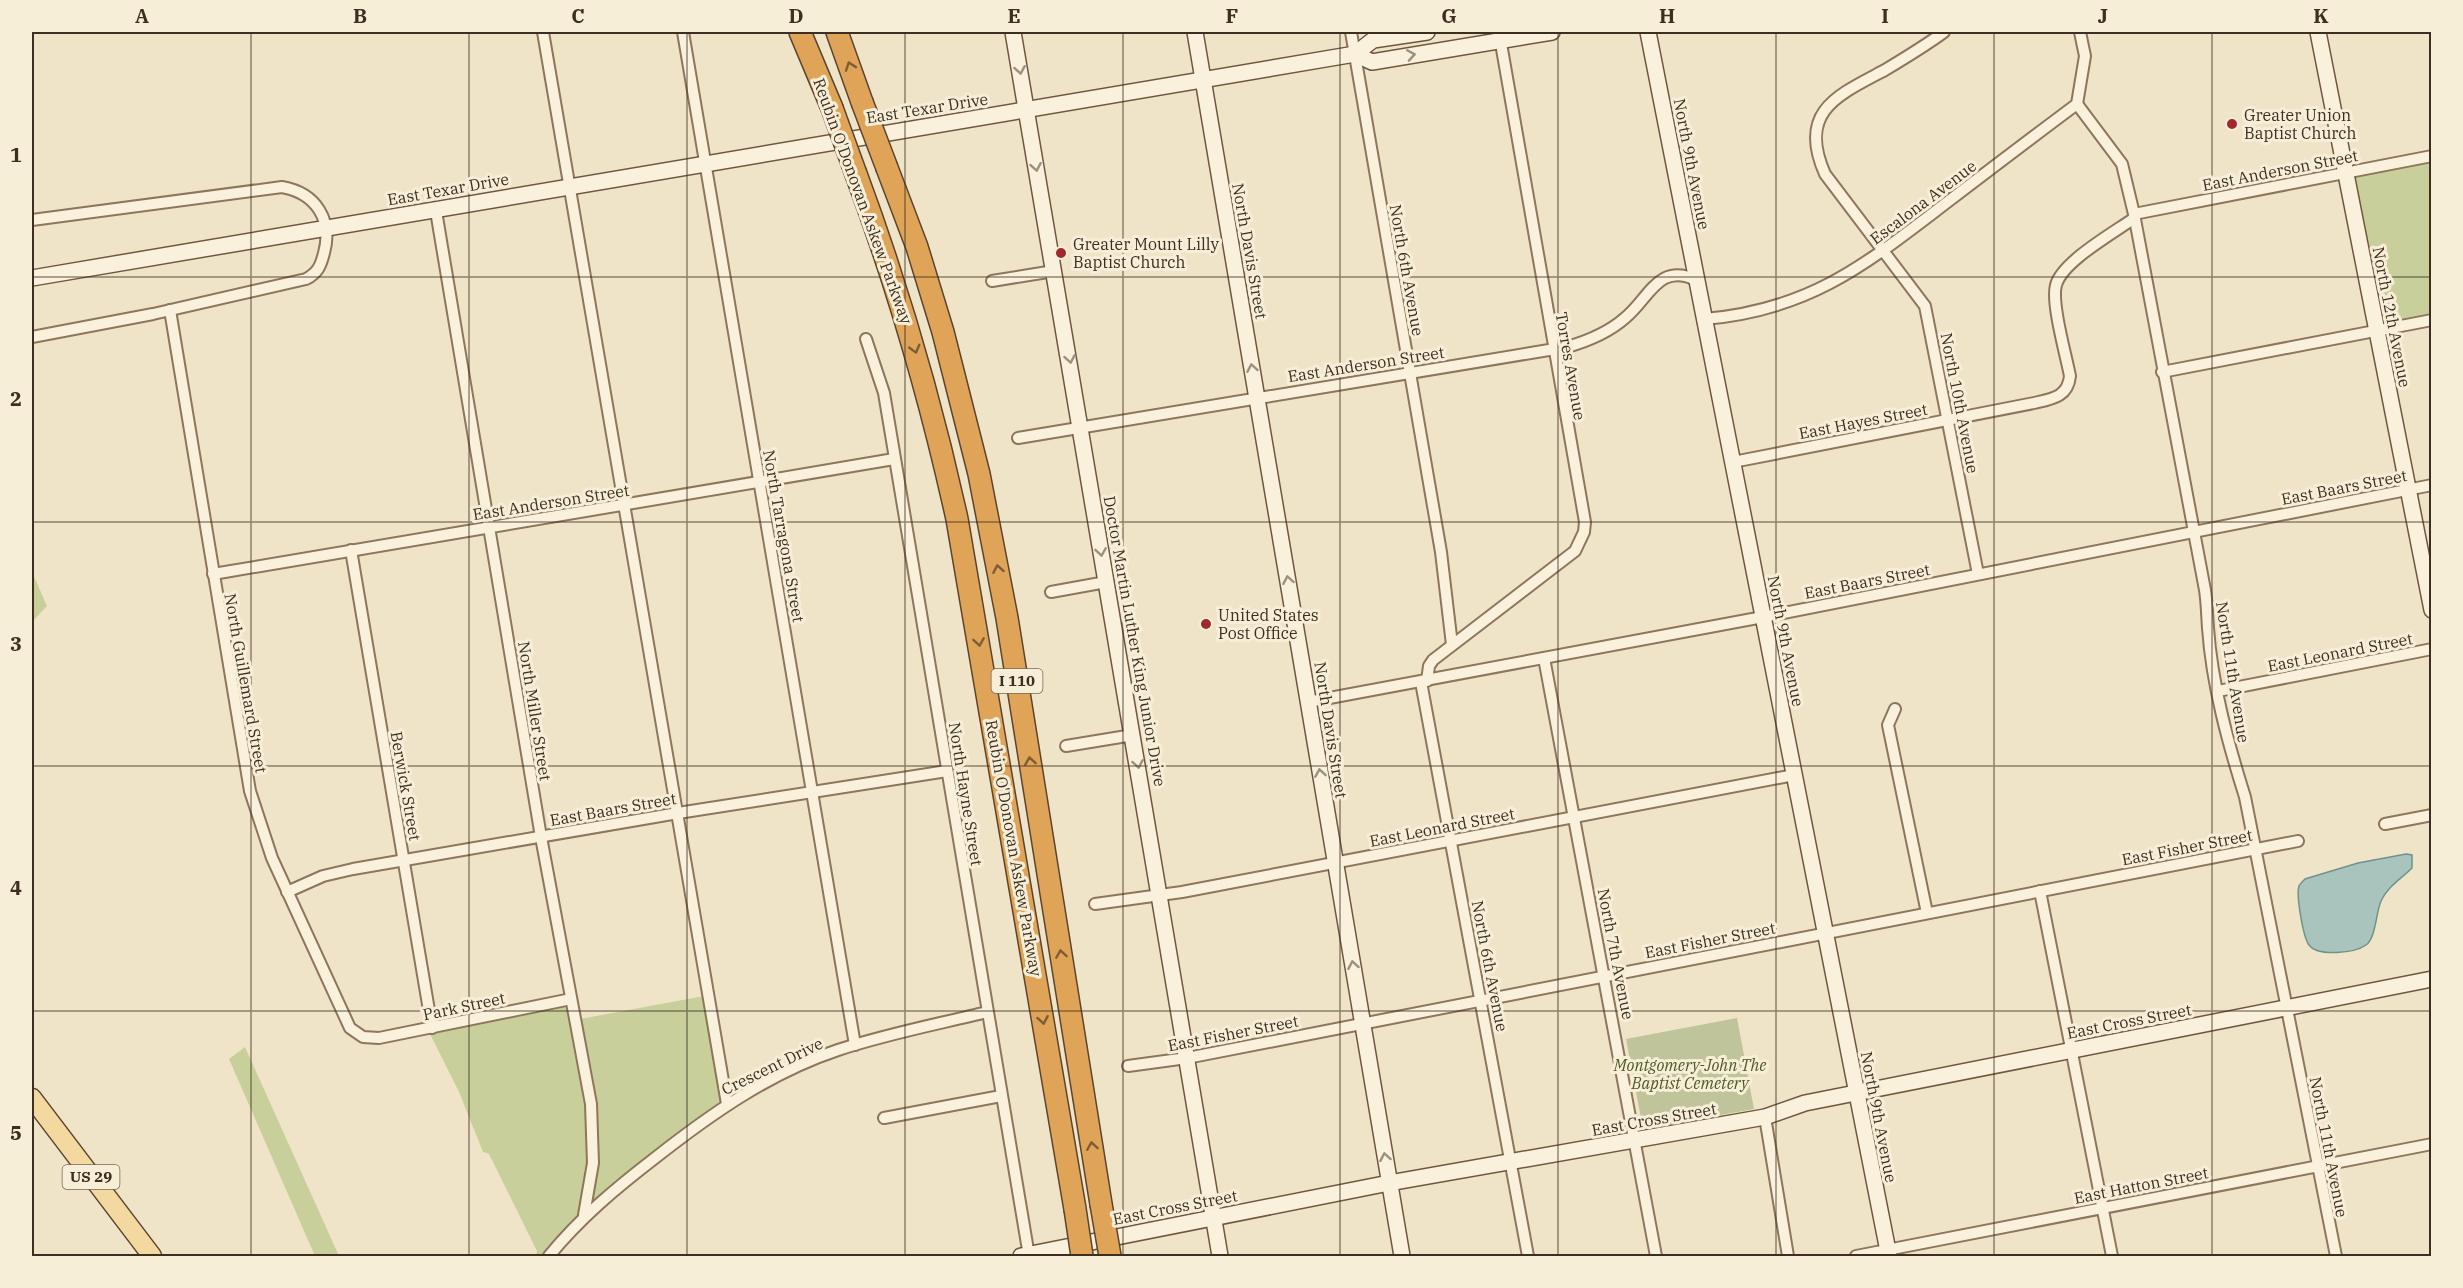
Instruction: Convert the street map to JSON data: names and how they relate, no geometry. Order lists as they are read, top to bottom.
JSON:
{
  "streets": {
    "highway": ["Reubin O'Donovan Askew Parkway", "I 110"],
    "main road": [
      "East Texar Drive",
      "North 9th Avenue",
      "North Davis Street",
      "North 12th Avenue",
      "Doctor Martin Luther King Junior Drive",
      "East Cross Street",
      "US 29"
    ],
    "street": [
      "East Anderson Street",
      "Escalona Avenue",
      "North 6th Avenue",
      "Torres Avenue",
      "North 10th Avenue",
      "East Hayes Street",
      "East Baars Street",
      "North Tarragona Street",
      "East Leonard Street",
      "North 11th Avenue",
      "North Guillemard Street",
      "North Miller Street",
      "Berwick Street",
      "North Hayne Street",
      "East Fisher Street",
      "North 7th Avenue",
      "Park Street",
      "Crescent Drive",
      "East Hatton Street"
    ]
  },
  "crossings": [
    ["East Texar Drive", "North Davis Street"],
    ["East Texar Drive", "North 6th Avenue"],
    ["East Texar Drive", "Torres Avenue"],
    ["East Texar Drive", "North Tarragona Street"],
    ["East Texar Drive", "Doctor Martin Luther King Junior Drive"],
    ["East Texar Drive", "North Miller Street"],
    ["North 9th Avenue", "East Anderson Street"],
    ["North 9th Avenue", "Escalona Avenue"],
    ["North 9th Avenue", "East Hayes Street"],
    ["North 9th Avenue", "East Baars Street"],
    ["North 9th Avenue", "East Leonard Street"],
    ["North 9th Avenue", "East Fisher Street"],
    ["North 9th Avenue", "East Cross Street"],
    ["North 9th Avenue", "East Hatton Street"],
    ["East Anderson Street", "North Davis Street"],
    ["East Anderson Street", "North 6th Avenue"],
    ["East Anderson Street", "North 12th Avenue"],
    ["East Anderson Street", "Torres Avenue"],
    ["East Anderson Street", "East Hayes Street"],
    ["East Anderson Street", "North Tarragona Street"],
    ["East Anderson Street", "Doctor Martin Luther King Junior Drive"],
    ["East Anderson Street", "North 11th Avenue"],
    ["East Anderson Street", "North Guillemard Street"],
    ["East Anderson Street", "North Miller Street"],
    ["East Anderson Street", "Berwick Street"],
    ["East Anderson Street", "North Hayne Street"],
    ["Escalona Avenue", "North 10th Avenue"],
    ["Escalona Avenue", "North 11th Avenue"],
    ["North Davis Street", "East Baars Street"],
    ["North Davis Street", "East Leonard Street"],
    ["North Davis Street", "East Fisher Street"],
    ["North Davis Street", "East Cross Street"],
    ["North 6th Avenue", "Torres Avenue"],
    ["North 6th Avenue", "East Baars Street"],
    ["North 6th Avenue", "East Leonard Street"],
    ["North 6th Avenue", "East Fisher Street"],
    ["North 6th Avenue", "East Cross Street"],
    ["North 12th Avenue", "East Baars Street"],
    ["North 10th Avenue", "East Hayes Street"],
    ["North 10th Avenue", "East Baars Street"],
    ["East Baars Street", "North Tarragona Street"],
    ["East Baars Street", "North 11th Avenue"],
    ["East Baars Street", "North Guillemard Street"],
    ["East Baars Street", "North Miller Street"],
    ["East Baars Street", "Berwick Street"],
    ["East Baars Street", "North Hayne Street"],
    ["East Baars Street", "North 7th Avenue"],
    ["North Tarragona Street", "Crescent Drive"],
    ["Doctor Martin Luther King Junior Drive", "East Leonard Street"],
    ["Doctor Martin Luther King Junior Drive", "East Fisher Street"],
    ["Doctor Martin Luther King Junior Drive", "East Cross Street"],
    ["East Leonard Street", "North 11th Avenue"],
    ["East Leonard Street", "North 7th Avenue"],
    ["North 11th Avenue", "East Fisher Street"],
    ["North 11th Avenue", "East Cross Street"],
    ["North 11th Avenue", "East Hatton Street"],
    ["North Guillemard Street", "Park Street"],
    ["North Miller Street", "Park Street"],
    ["North Miller Street", "Crescent Drive"],
    ["Berwick Street", "Park Street"],
    ["North Hayne Street", "East Cross Street"],
    ["North Hayne Street", "Crescent Drive"],
    ["East Fisher Street", "North 7th Avenue"],
    ["North 7th Avenue", "East Cross Street"]
  ],
  "one_way": ["North Davis Street", "Doctor Martin Luther King Junior Drive"],
  "parks": ["Montgomery-John The Baptist Cemetery"],
  "places": ["Greater Union Baptist Church", "Greater Mount Lilly Baptist Church", "United States Post Office"],
  "grid": {
    "columns": [
      "A",
      "B",
      "C",
      "D",
      "E",
      "F",
      "G",
      "H",
      "I",
      "J",
      "K"
    ],
    "rows": [
      "1",
      "2",
      "3",
      "4",
      "5"
    ]
  }
}
